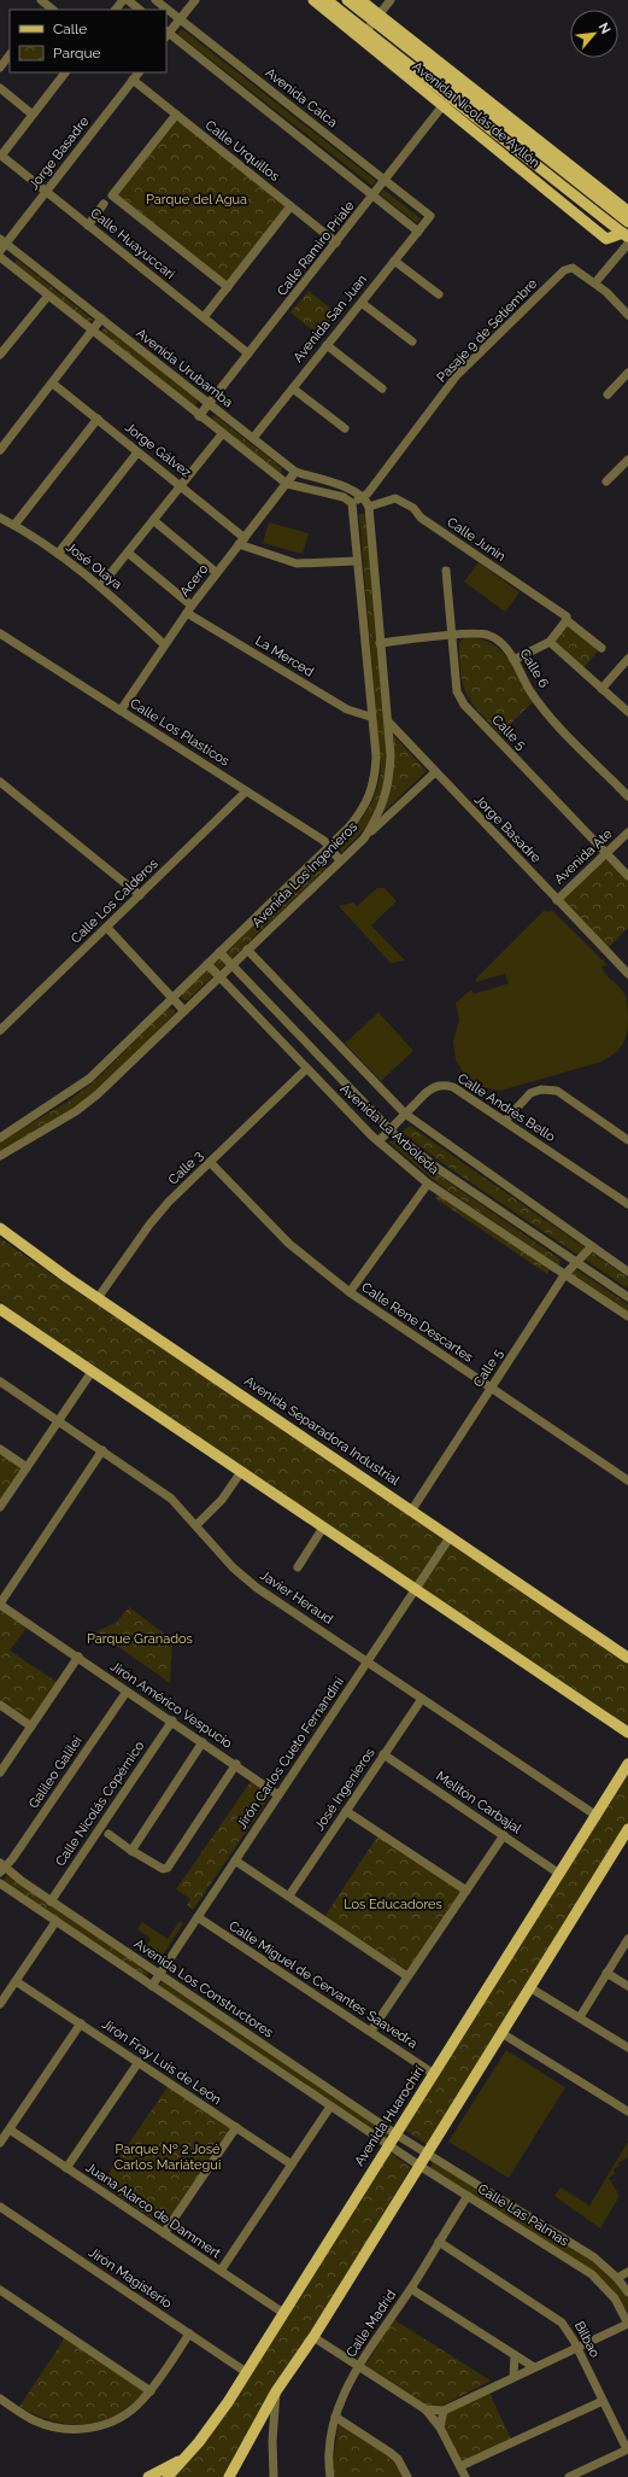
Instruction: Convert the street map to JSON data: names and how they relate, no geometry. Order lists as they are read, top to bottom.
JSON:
{
  "streets": {
    "main road": ["Avenida Nicolás de Ayllón", "Avenida Separadora Industrial", "Avenida Huarochirí"],
    "street": [
      "Avenida Calca",
      "Calle Urquillos",
      "Jorge Basadre",
      "Calle Huayuccari",
      "Calle Ramiro Priale",
      "Avenida San Juan",
      "Pasaje 9 de Setiembre",
      "Avenida Urubamba",
      "Jorge Gálvez",
      "Calle Junin",
      "José Olaya",
      "Acero",
      "La Merced",
      "Calle 6",
      "Calle Los Plasticos",
      "Calle 5",
      "Avenida Ate",
      "Avenida Los Ingenieros",
      "Calle Los Calderos",
      "Calle Andrés Bello",
      "Avenida La Arboleda",
      "Calle 3",
      "Calle Rene Descartes",
      "Javier Heraud",
      "Jirón Américo Vespucio",
      "Jirón Carlos Cueto Fernandini",
      "Galileo Galilei",
      "José Ingenieros",
      "Melitón Carbajal",
      "Calle Nicolás Copérnico",
      "Calle Miguel de Cervantes Saavedra",
      "Avenida Los Constructores",
      "Jirón Fray Luis de León",
      "Juana Alarco de Dammert",
      "Calle Las Palmas",
      "Jirón Magisterio",
      "Calle Madrid",
      "Bilbao"
    ]
  },
  "crossings": [
    ["Avenida Calca", "Calle Ramiro Priale"],
    ["Avenida Calca", "Avenida San Juan"],
    ["Avenida Nicolás de Ayllón", "Calle Ramiro Priale"],
    ["Calle Urquillos", "Jorge Basadre"],
    ["Calle Urquillos", "Calle Ramiro Priale"],
    ["Jorge Basadre", "Calle Huayuccari"],
    ["Jorge Basadre", "Avenida Urubamba"],
    ["Jorge Basadre", "Avenida Ate"],
    ["Jorge Basadre", "Avenida Los Ingenieros"],
    ["Calle Huayuccari", "Calle Ramiro Priale"],
    ["Calle Ramiro Priale", "Avenida Urubamba"],
    ["Avenida San Juan", "Avenida Urubamba"],
    ["Pasaje 9 de Setiembre", "Avenida Urubamba"],
    ["Pasaje 9 de Setiembre", "Avenida Los Ingenieros"],
    ["Avenida Urubamba", "Acero"],
    ["Avenida Urubamba", "Avenida Los Ingenieros"],
    ["Jorge Gálvez", "Acero"],
    ["Jorge Gálvez", "Avenida Los Ingenieros"],
    ["Calle Junin", "Avenida Los Ingenieros"],
    ["José Olaya", "Acero"],
    ["Acero", "La Merced"],
    ["Acero", "Calle Los Plasticos"],
    ["La Merced", "Avenida Los Ingenieros"],
    ["Calle 6", "Calle 5"],
    ["Calle 6", "Avenida Los Ingenieros"],
    ["Calle Los Plasticos", "Avenida Los Ingenieros"],
    ["Calle Los Plasticos", "Calle Los Calderos"],
    ["Calle 5", "Avenida Ate"],
    ["Calle 5", "Avenida La Arboleda"],
    ["Calle 5", "Calle Rene Descartes"],
    ["Calle 5", "Avenida Separadora Industrial"],
    ["Avenida Los Ingenieros", "Avenida La Arboleda"],
    ["Calle Andrés Bello", "Avenida La Arboleda"],
    ["Avenida La Arboleda", "Calle 3"],
    ["Calle 3", "Calle Rene Descartes"],
    ["Calle 3", "Avenida Separadora Industrial"],
    ["Avenida Separadora Industrial", "Jirón Carlos Cueto Fernandini"],
    ["Javier Heraud", "Jirón Carlos Cueto Fernandini"],
    ["Javier Heraud", "José Ingenieros"],
    ["Javier Heraud", "Avenida Huarochirí"],
    ["Jirón Américo Vespucio", "Jirón Carlos Cueto Fernandini"],
    ["Jirón Américo Vespucio", "Galileo Galilei"],
    ["Jirón Américo Vespucio", "Calle Nicolás Copérnico"],
    ["Jirón Carlos Cueto Fernandini", "Calle Miguel de Cervantes Saavedra"],
    ["Jirón Carlos Cueto Fernandini", "Avenida Los Constructores"],
    ["Galileo Galilei", "Avenida Los Constructores"],
    ["José Ingenieros", "Melitón Carbajal"],
    ["Melitón Carbajal", "Avenida Huarochirí"],
    ["Calle Nicolás Copérnico", "Avenida Los Constructores"],
    ["Calle Miguel de Cervantes Saavedra", "Avenida Huarochirí"],
    ["Avenida Los Constructores", "Avenida Huarochirí"],
    ["Avenida Los Constructores", "Calle Las Palmas"],
    ["Avenida Huarochirí", "Juana Alarco de Dammert"],
    ["Avenida Huarochirí", "Calle Las Palmas"],
    ["Avenida Huarochirí", "Jirón Magisterio"],
    ["Calle Las Palmas", "Calle Madrid"],
    ["Calle Madrid", "Bilbao"]
  ],
  "parks": [
    "Parque del Agua",
    "Parque Granados",
    "Los Educadores",
    "Parque Nº 2 José Carlos Mariátegui"
  ],
  "legend": ["Calle", "Parque"],
  "north": "top right"
}
